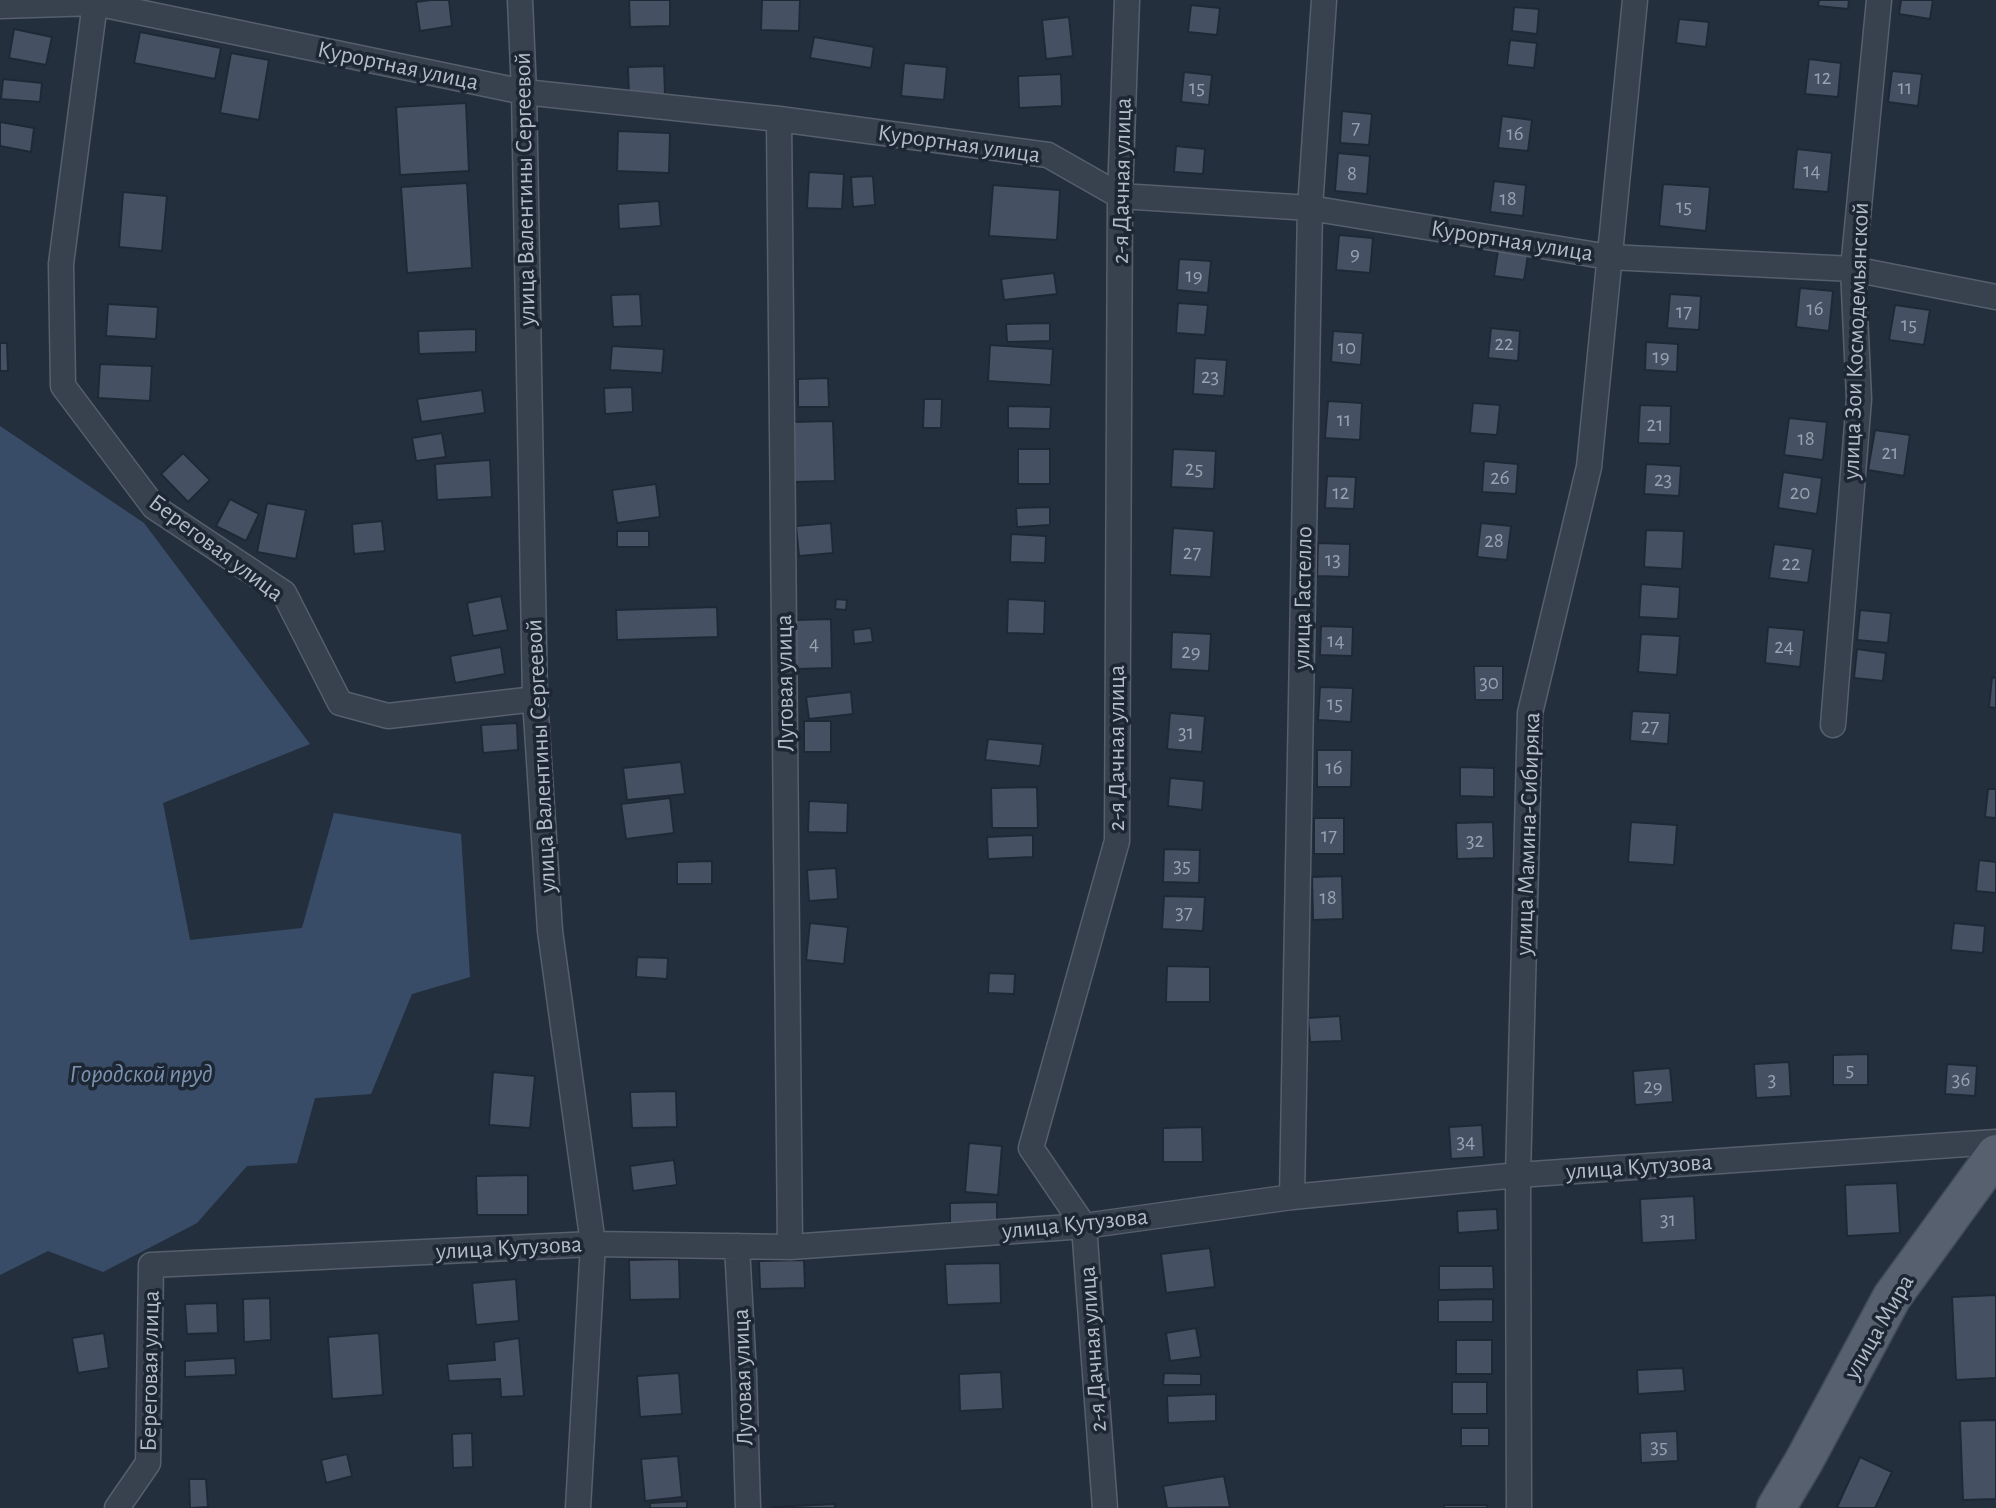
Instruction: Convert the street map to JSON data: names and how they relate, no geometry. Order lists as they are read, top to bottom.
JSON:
{
  "streets": {
    "main road": ["улица Мира"],
    "street": [
      "Курортная улица",
      "2-я Дачная улица",
      "улица Валентины Сергеевой",
      "улица Зои Космодемьянской",
      "Береговая улица",
      "улица Гастелло",
      "Луговая улица",
      "улица Мамина-Сибиряка",
      "улица Кутузова"
    ]
  },
  "crossings": [
    ["Курортная улица", "2-я Дачная улица"],
    ["Курортная улица", "улица Валентины Сергеевой"],
    ["Курортная улица", "улица Зои Космодемьянской"],
    ["Курортная улица", "Береговая улица"],
    ["Курортная улица", "улица Гастелло"],
    ["Курортная улица", "Луговая улица"],
    ["Курортная улица", "улица Мамина-Сибиряка"],
    ["2-я Дачная улица", "улица Кутузова"],
    ["улица Валентины Сергеевой", "Береговая улица"],
    ["улица Валентины Сергеевой", "улица Кутузова"],
    ["Береговая улица", "улица Кутузова"],
    ["улица Гастелло", "улица Кутузова"],
    ["Луговая улица", "улица Кутузова"],
    ["улица Мамина-Сибиряка", "улица Кутузова"]
  ],
  "water": ["Городской пруд"],
  "house_numbers": [
    "12",
    "15",
    "11",
    "7",
    "16",
    "14",
    "8",
    "18",
    "15",
    "9",
    "19",
    "16",
    "17",
    "15",
    "22",
    "10",
    "19",
    "23",
    "11",
    "21",
    "18",
    "21",
    "25",
    "26",
    "23",
    "12",
    "20",
    "28",
    "27",
    "13",
    "22",
    "14",
    "4",
    "24",
    "29",
    "30",
    "15",
    "27",
    "31",
    "16",
    "17",
    "32",
    "35",
    "18",
    "37",
    "5",
    "3",
    "36",
    "29",
    "34",
    "31",
    "35"
  ]
}
